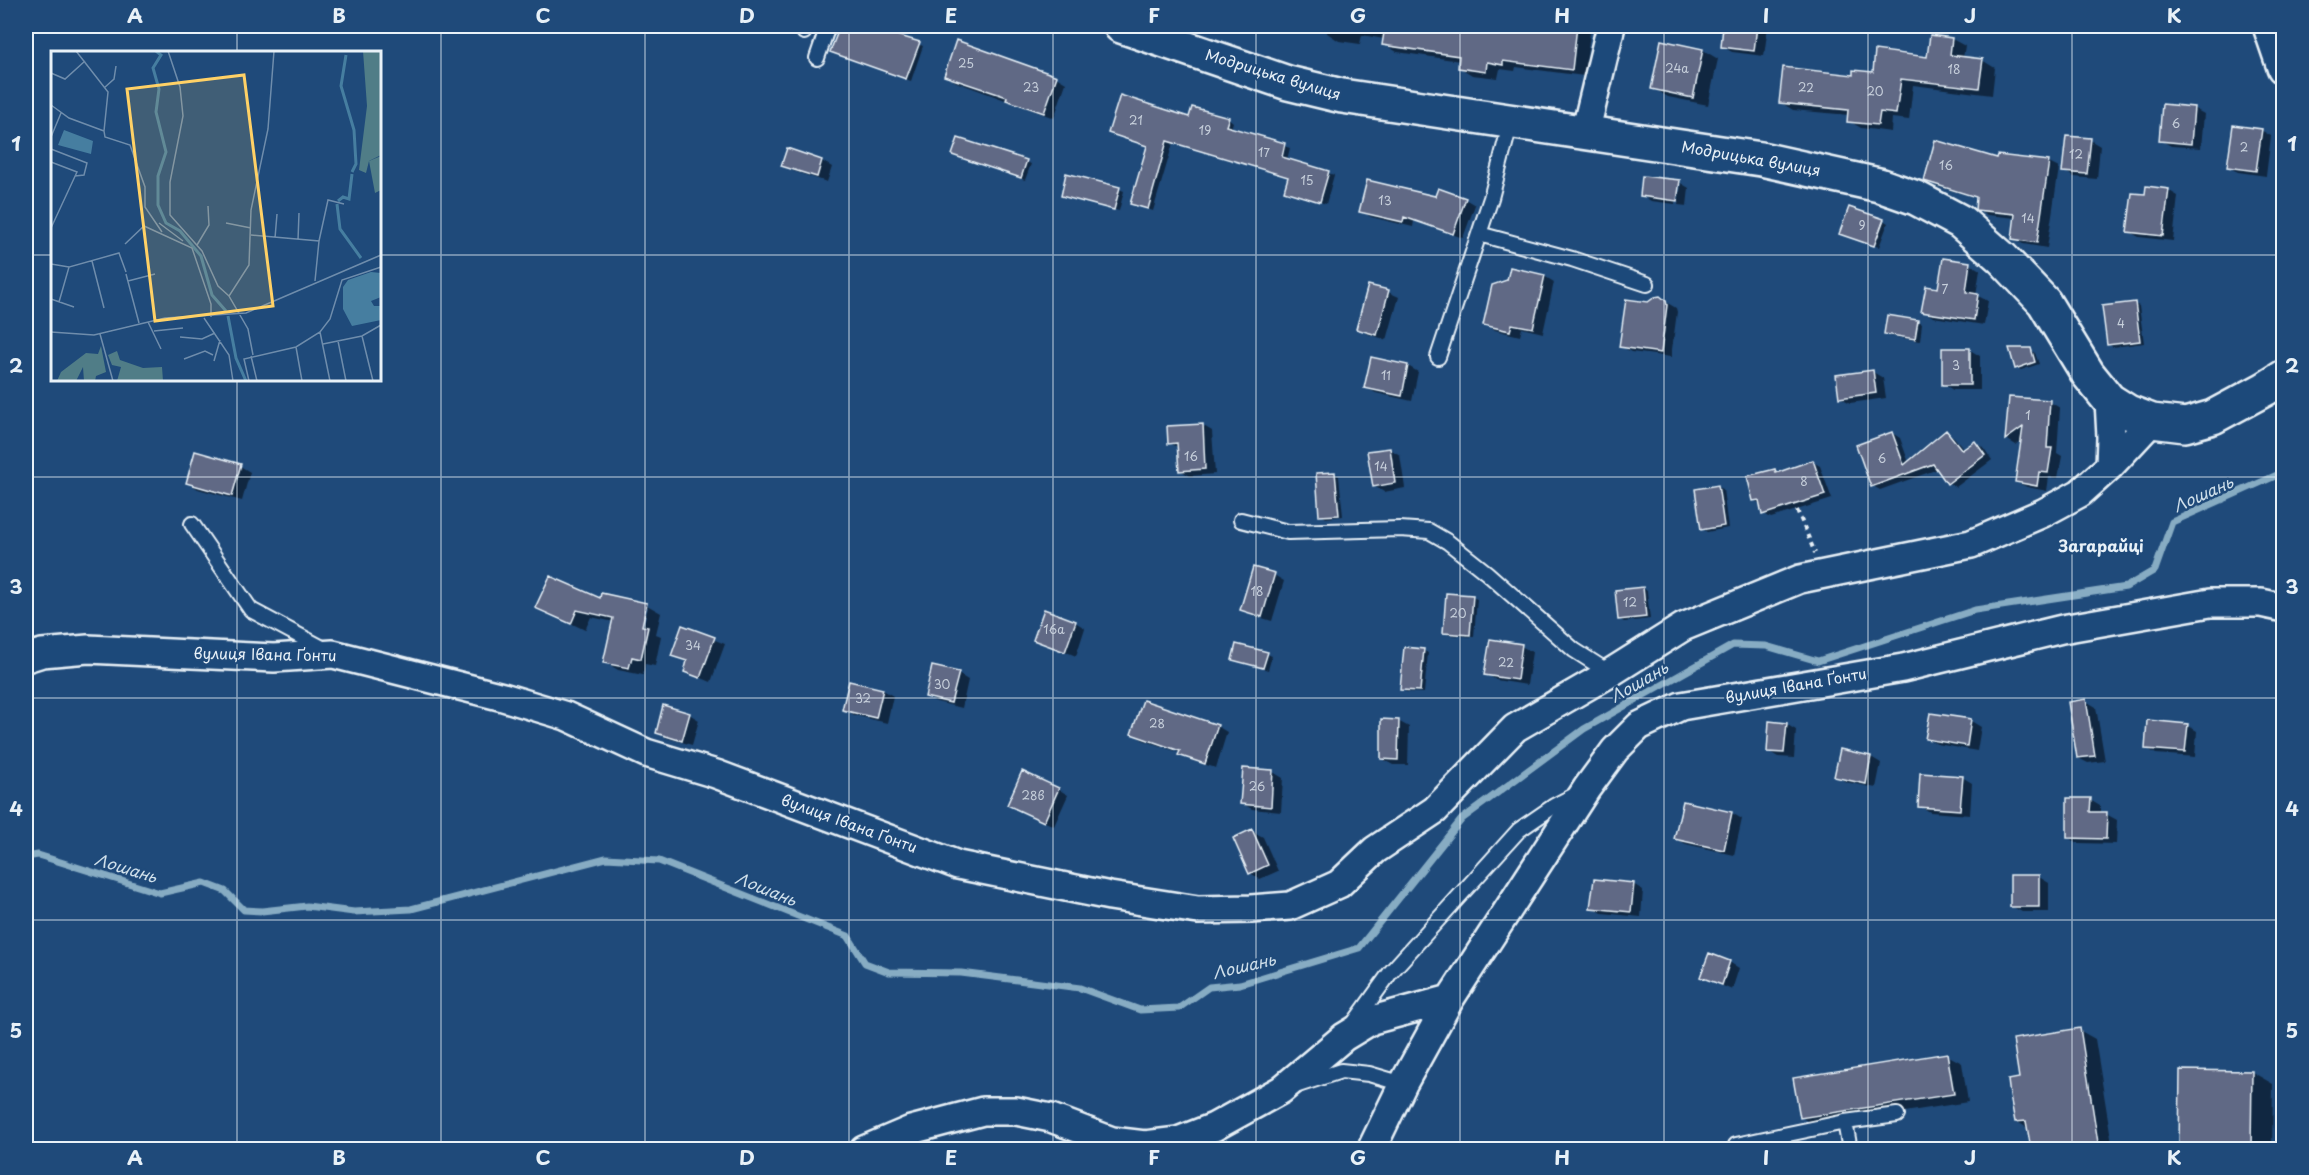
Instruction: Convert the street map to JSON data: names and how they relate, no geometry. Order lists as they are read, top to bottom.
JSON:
{
  "streets": {
    "street": ["Модрицька вулиця", "вулиця Івана Ґонти"]
  },
  "crossings": [
    ["Модрицька вулиця", "вулиця Івана Ґонти"]
  ],
  "districts": ["Загарайці"],
  "water": ["Лошань"],
  "house_numbers": [
    "25",
    "24а",
    "18",
    "23",
    "22",
    "20",
    "21",
    "6",
    "19",
    "2",
    "17",
    "12",
    "16",
    "15",
    "13",
    "14",
    "9",
    "7",
    "4",
    "3",
    "11",
    "1",
    "16",
    "6",
    "14",
    "8",
    "18",
    "12",
    "20",
    "16а",
    "34",
    "22",
    "30",
    "32",
    "28",
    "26",
    "28в"
  ],
  "grid": {
    "columns": [
      "A",
      "B",
      "C",
      "D",
      "E",
      "F",
      "G",
      "H",
      "I",
      "J",
      "K"
    ],
    "rows": [
      "1",
      "2",
      "3",
      "4",
      "5"
    ]
  }
}
